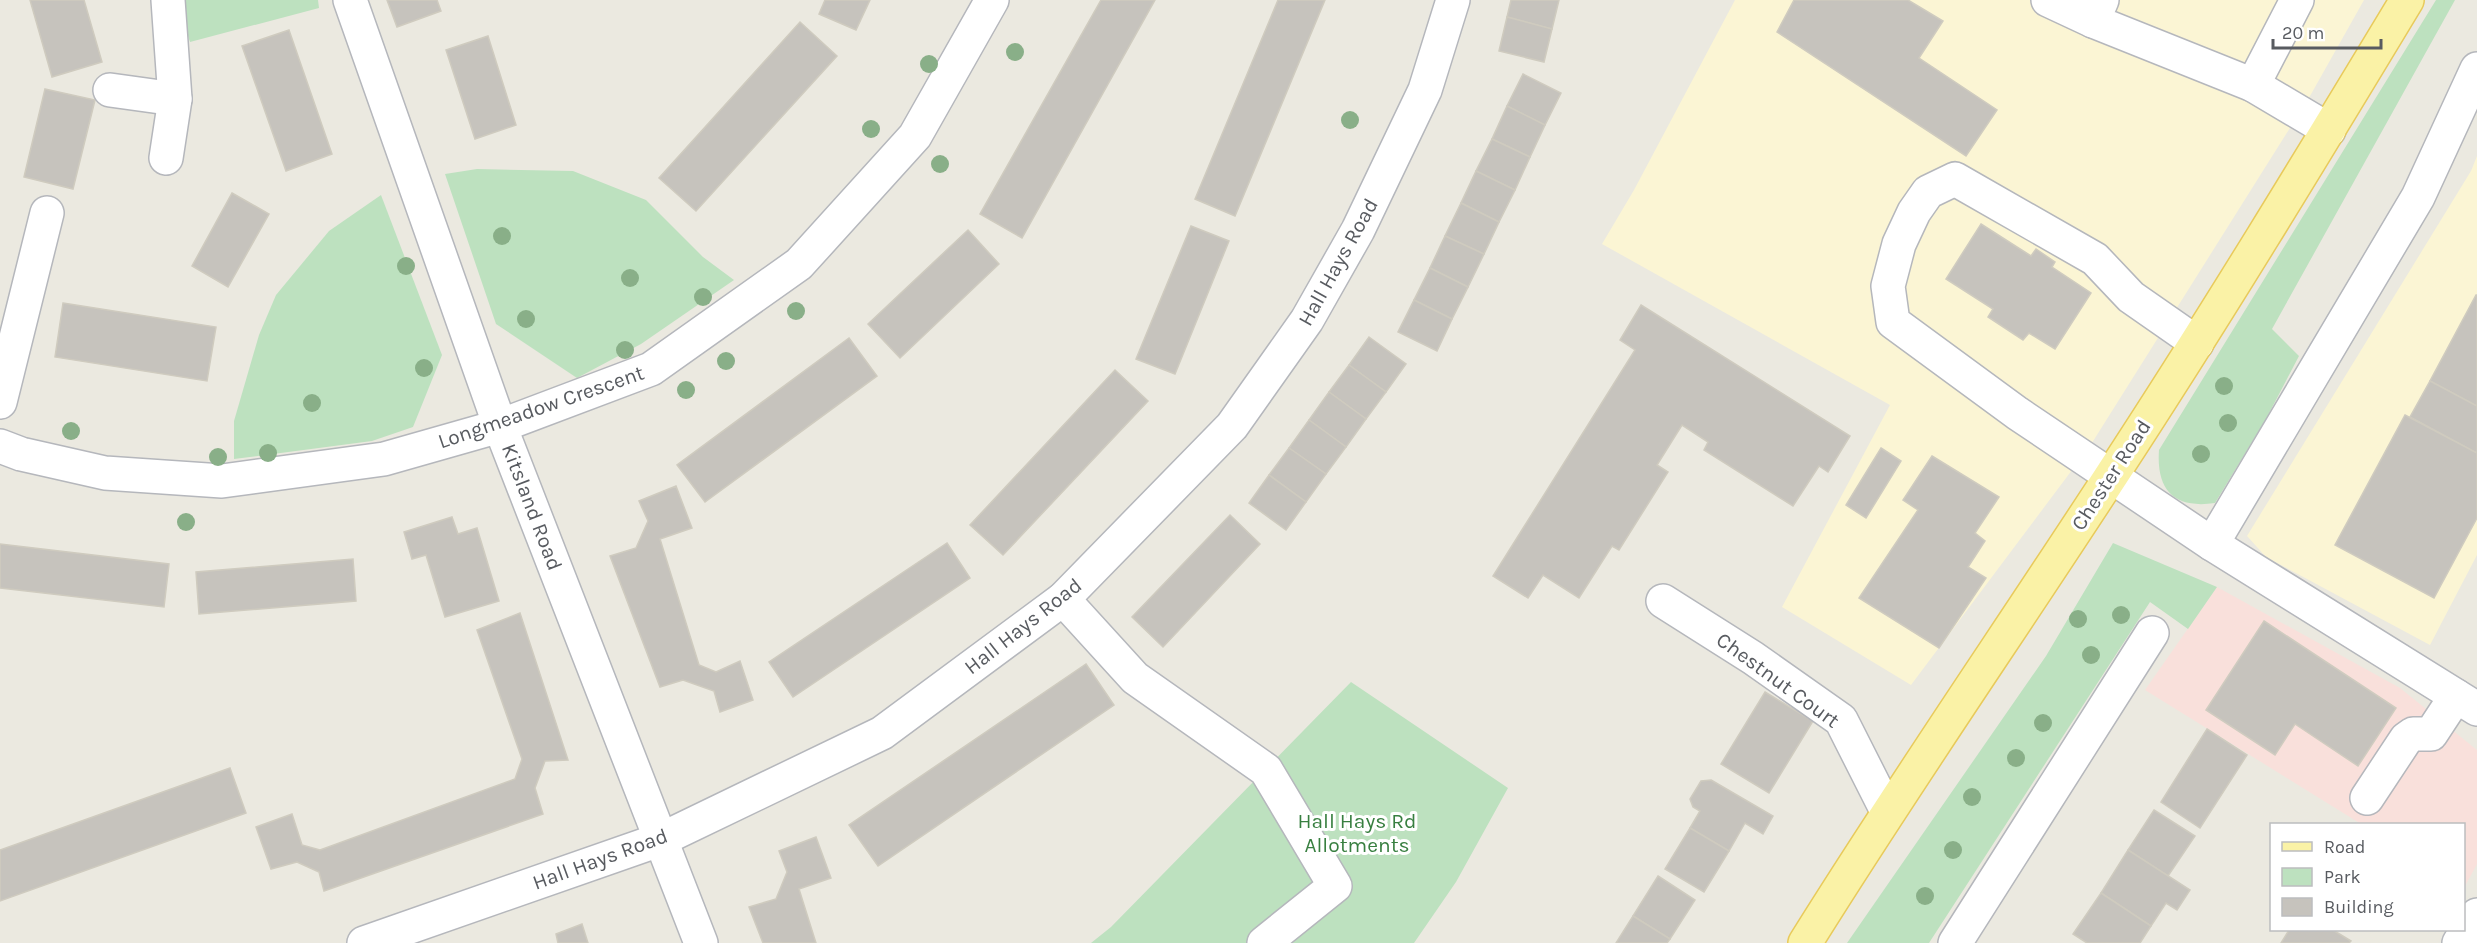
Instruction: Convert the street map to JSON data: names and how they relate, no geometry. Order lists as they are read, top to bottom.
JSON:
{
  "streets": {
    "main road": ["Chester Road"],
    "street": [
      "Hall Hays Road",
      "Longmeadow Crescent",
      "Kitsland Road",
      "Chestnut Court"
    ]
  },
  "crossings": [
    ["Hall Hays Road", "Kitsland Road"],
    ["Longmeadow Crescent", "Kitsland Road"],
    ["Chester Road", "Chestnut Court"]
  ],
  "parks": ["Hall Hays Rd Allotments"],
  "legend": ["Road", "Park", "Building"],
  "scale_bar": "20 m"
}
